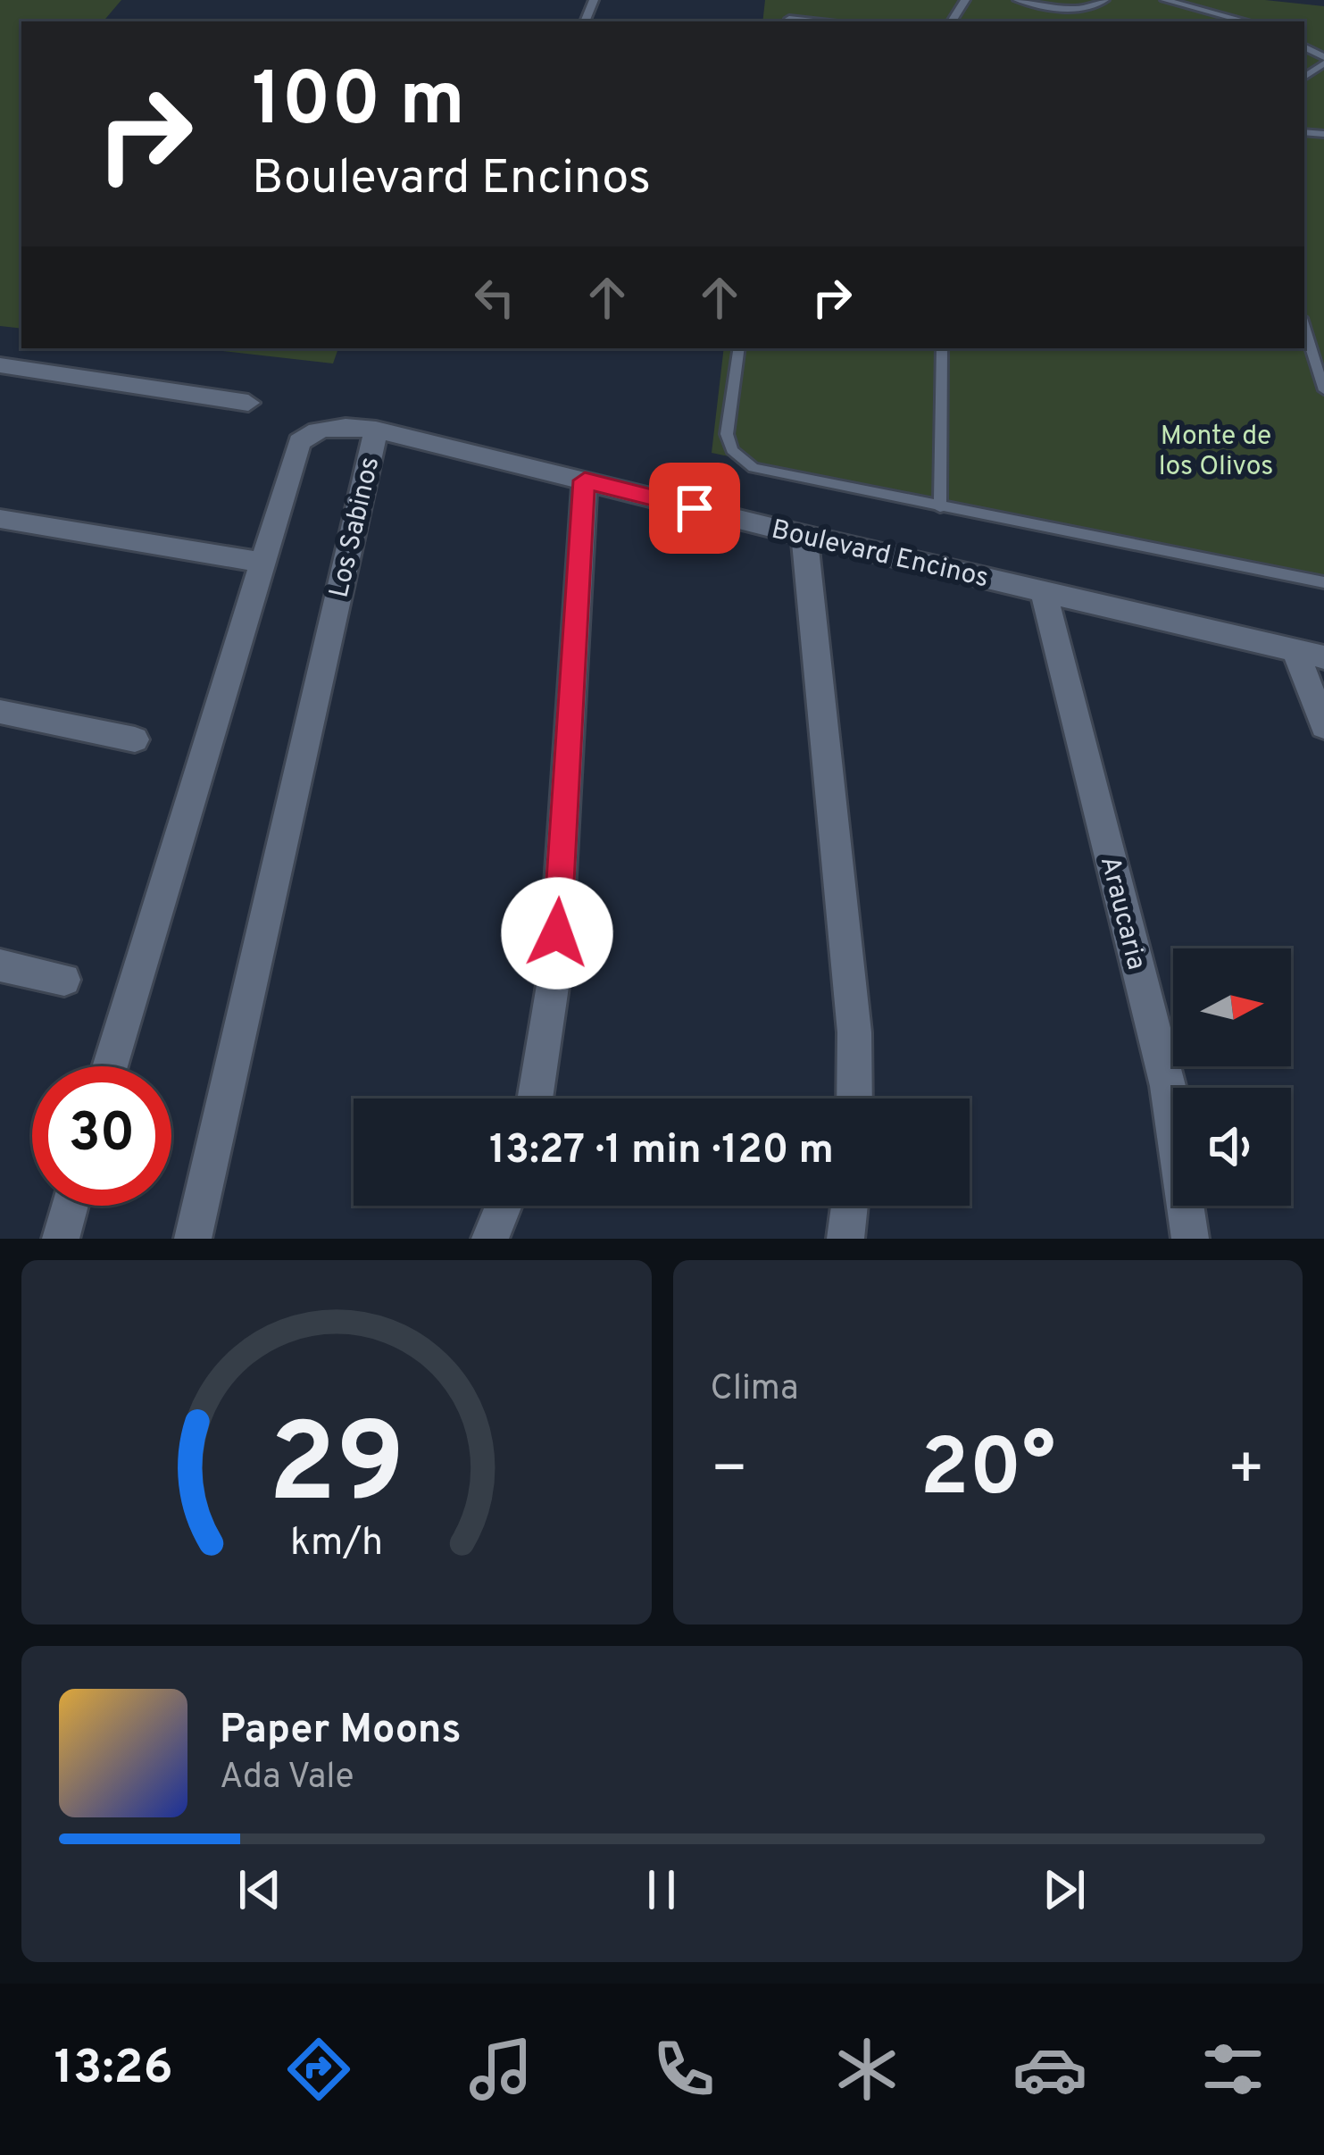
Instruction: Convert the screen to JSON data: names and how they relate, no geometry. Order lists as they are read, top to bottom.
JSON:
{
  "streets": {
    "street": ["Los Sabinos", "Boulevard Encinos", "Araucaria"]
  },
  "crossings": [
    ["Los Sabinos", "Boulevard Encinos"],
    ["Boulevard Encinos", "Araucaria"]
  ],
  "parks": ["Monte de los Olivos"],
  "north": "right",
  "page": {
    "turn": ["100 m", "Boulevard Encinos"],
    "limit": "30",
    "trip": "13:27 · 1 min · 120 m",
    "tile": "Clima",
    "heat": ["−", "20°", "+"],
    "song": ["Paper Moons", "Ada Vale"],
    "tabs": "13:26",
    "gauge": ["29", "km/h"]
  }
}
